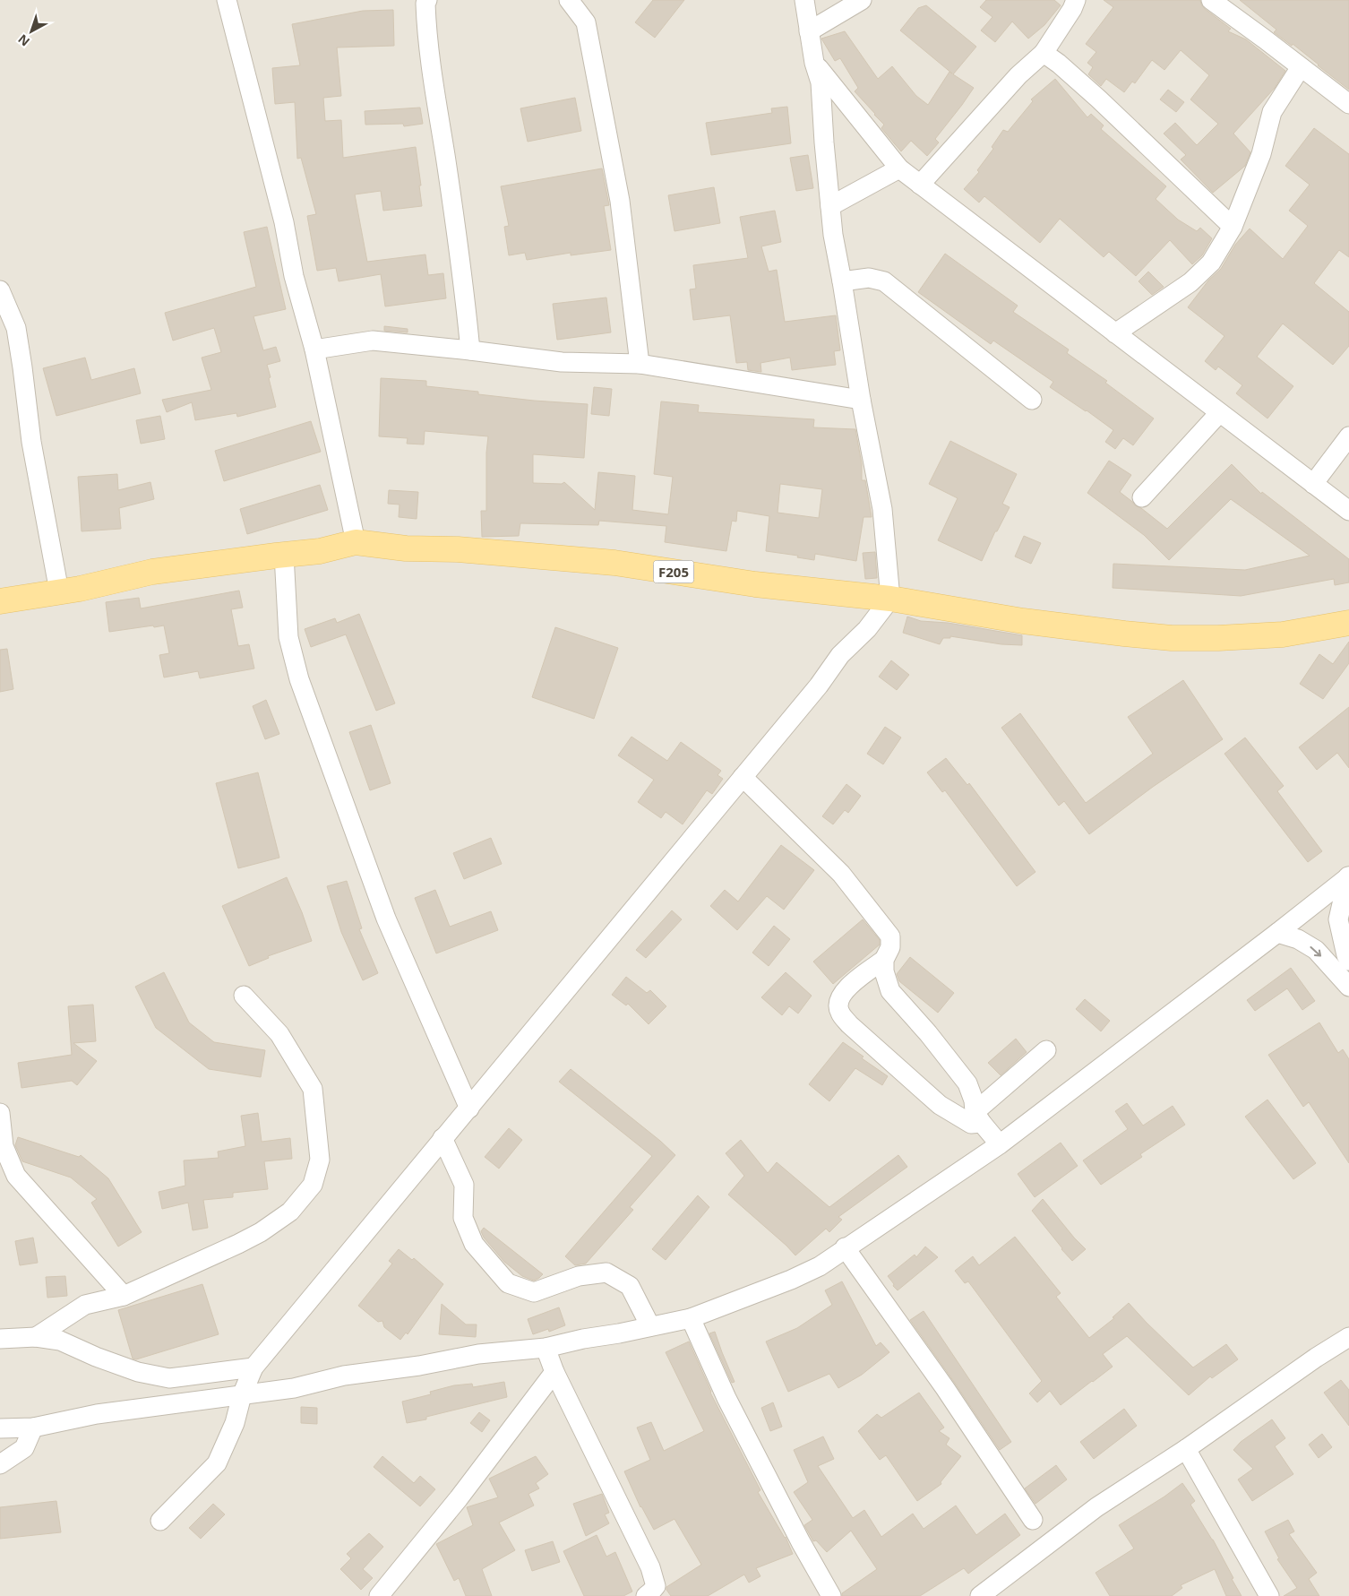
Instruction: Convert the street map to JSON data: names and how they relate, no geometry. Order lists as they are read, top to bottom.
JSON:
{
  "streets": {
    "main road": ["F205"]
  },
  "north": "bottom left"
}
